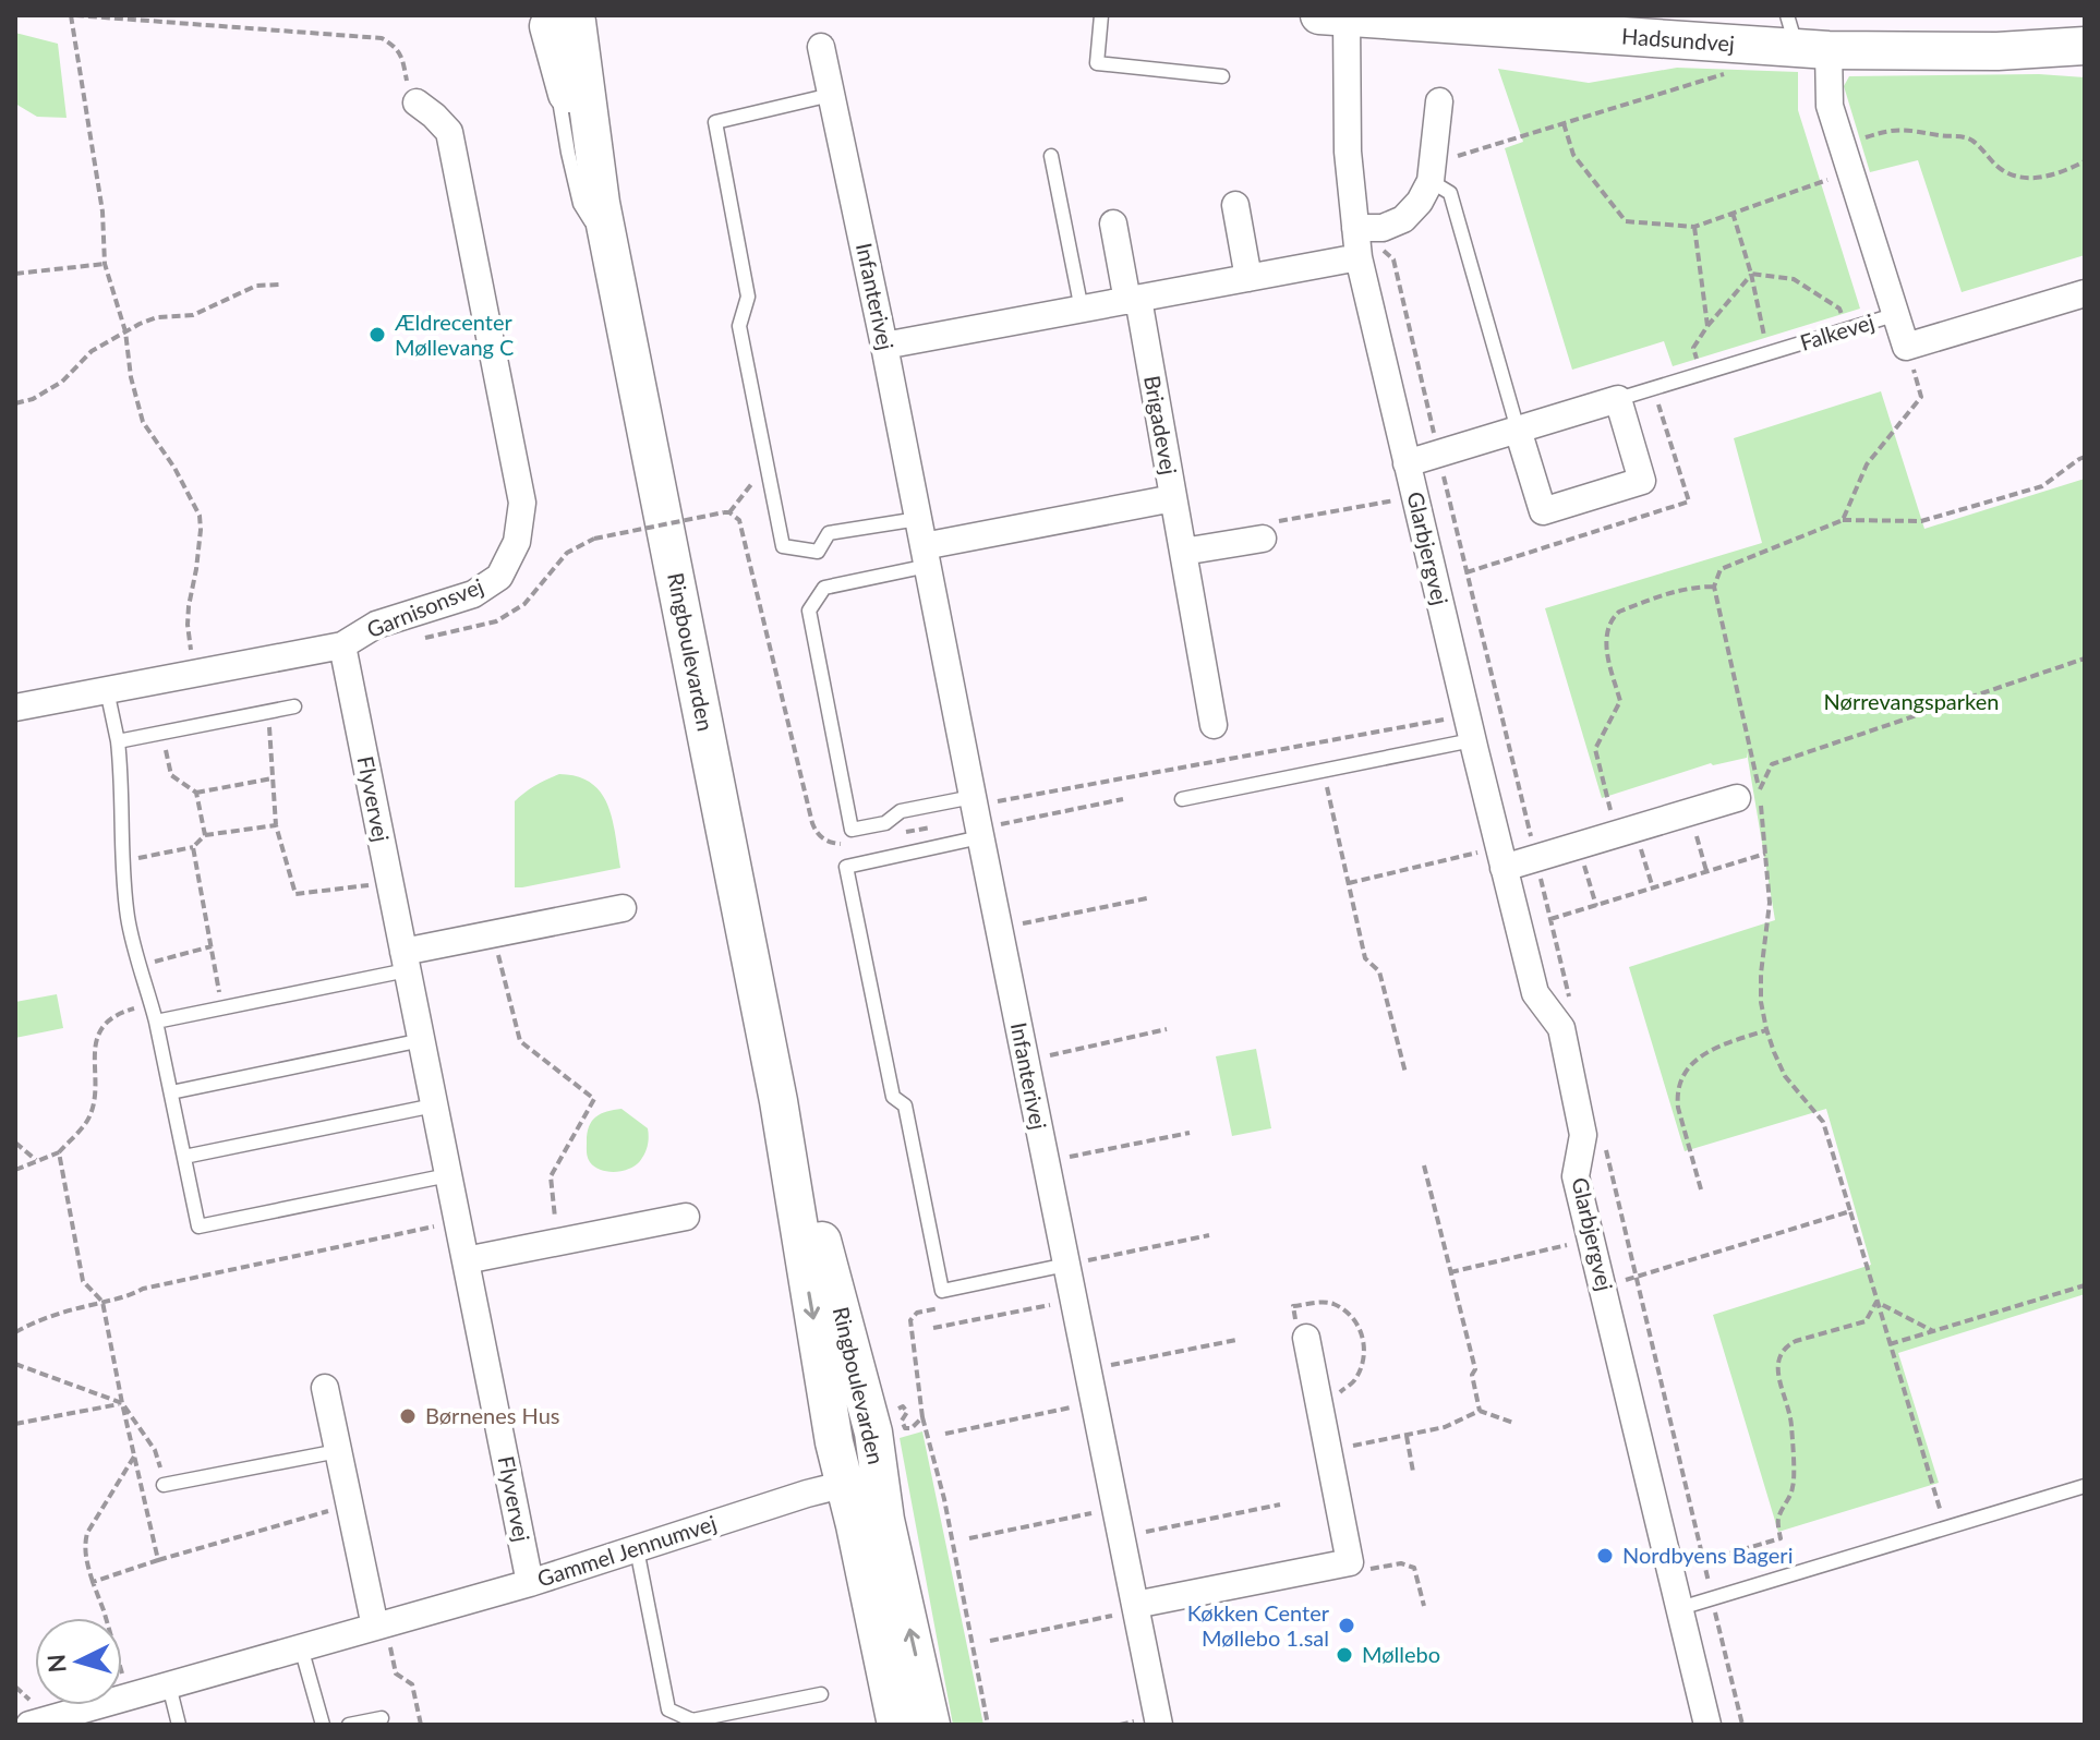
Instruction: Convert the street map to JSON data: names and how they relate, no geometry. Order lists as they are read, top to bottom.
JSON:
{
  "streets": {
    "main road": ["Hadsundvej", "Ringboulevarden"],
    "street": [
      "Infanterivej",
      "Falkevej",
      "Brigadevej",
      "Glarbjergvej",
      "Garnisonsvej",
      "Flyvervej",
      "Gammel Jennumvej"
    ]
  },
  "crossings": [
    ["Hadsundvej", "Glarbjergvej"],
    ["Falkevej", "Glarbjergvej"],
    ["Garnisonsvej", "Flyvervej"],
    ["Ringboulevarden", "Gammel Jennumvej"],
    ["Flyvervej", "Gammel Jennumvej"]
  ],
  "parks": ["Nørrevangsparken"],
  "places": [
    "Ældrecenter Møllevang C",
    "Børnenes Hus",
    "Nordbyens Bageri",
    "Køkken Center Møllebo 1.sal",
    "Møllebo"
  ],
  "north": "left"
}
